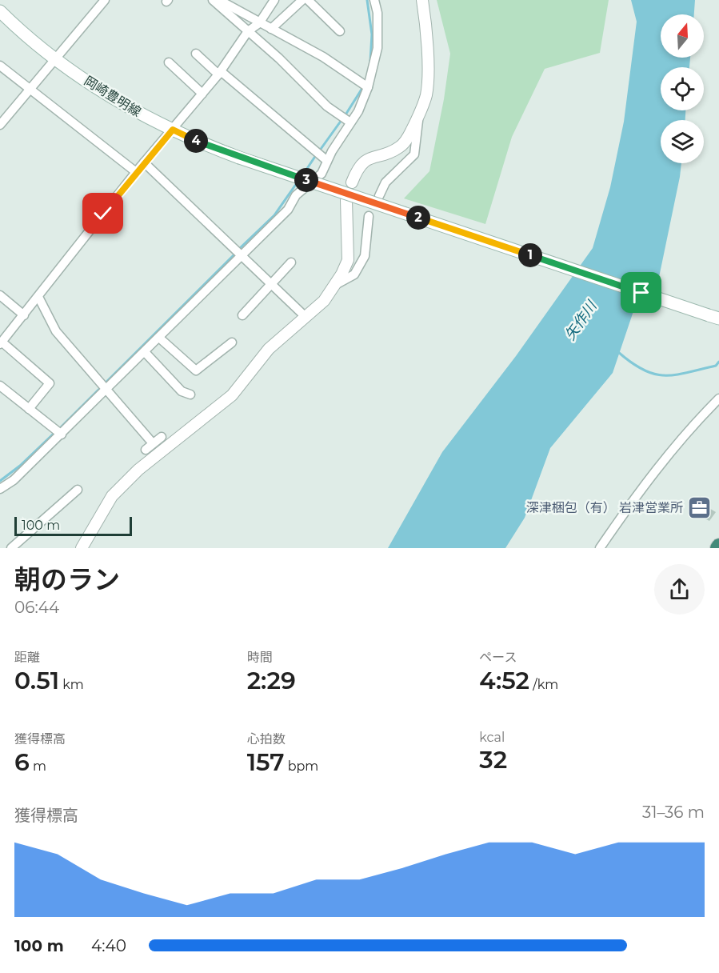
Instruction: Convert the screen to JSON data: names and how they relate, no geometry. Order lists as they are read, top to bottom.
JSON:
{
  "streets": {
    "main road": ["岡崎豊明線"]
  },
  "water": ["矢作川"],
  "places": {
    "office": ["深津梱包（有） 岩津営業所"]
  },
  "scale_bar": "100 m",
  "north": "top",
  "page": {
    "pins": [
      "4",
      "3",
      "2",
      "1"
    ],
    "scale": "100 m",
    "heading": ["朝のラン", "06:44"],
    "stats": [
      ["距離", "0.51 km"],
      ["時間", "2:29"],
      ["ペース", "4:52 /km"],
      ["獲得標高", "6 m"],
      ["心拍数", "157 bpm"],
      ["kcal", "32"]
    ],
    "chart": ["獲得標高", "31–36 m"],
    "list": [
      {
        "name": "100 m",
        "note": "4:40"
      }
    ]
  }
}
